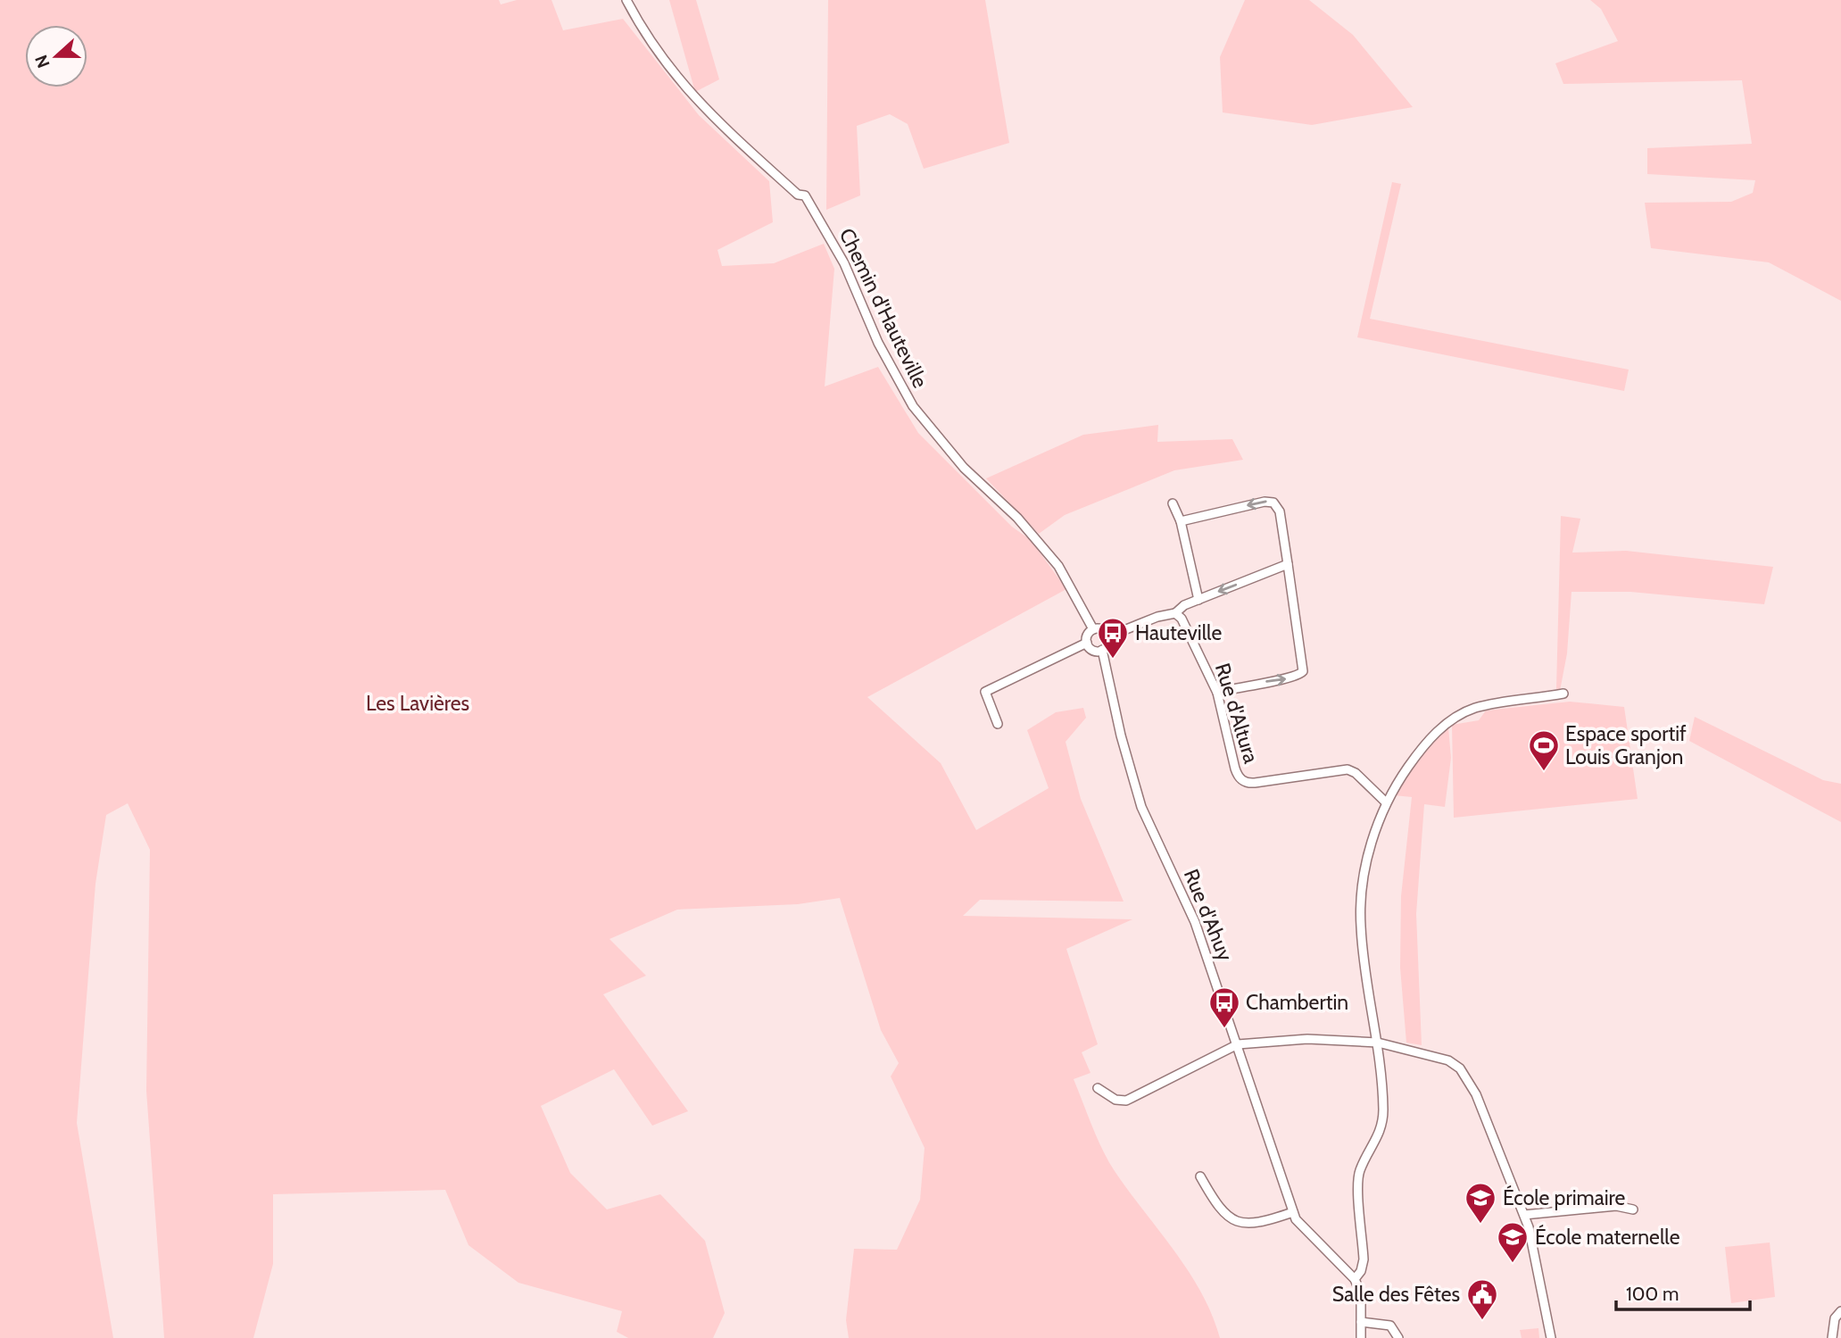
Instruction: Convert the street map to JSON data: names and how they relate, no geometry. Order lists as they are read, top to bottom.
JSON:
{
  "streets": {
    "street": ["Chemin d'Hauteville", "Rue d'Altura", "Rue d'Ahuy"]
  },
  "crossings": [
    ["Chemin d'Hauteville", "Rue d'Ahuy"]
  ],
  "parks": ["Les Lavières"],
  "places": {
    "bus stop": ["Hauteville", "Chambertin"],
    "sports": ["Espace sportif Louis Granjon"],
    "school or university": ["École primaire", "École maternelle"],
    "public building": ["Salle des Fêtes"]
  },
  "scale_bar": "100 m",
  "north": "left"
}
